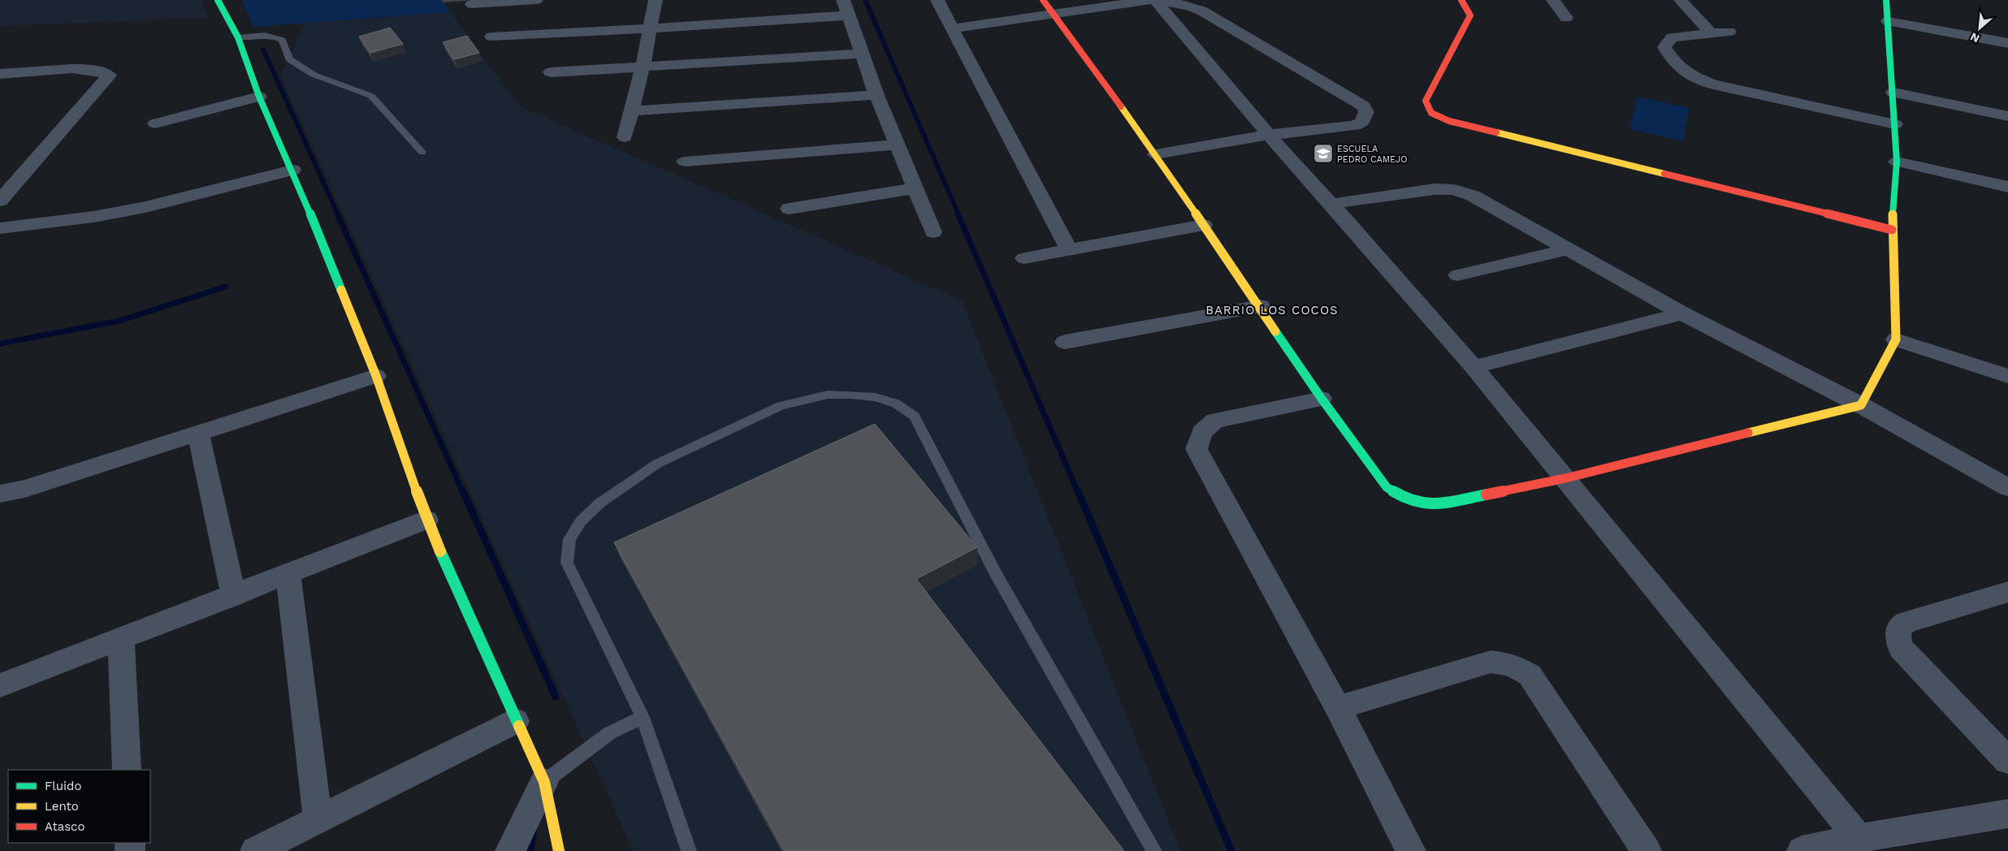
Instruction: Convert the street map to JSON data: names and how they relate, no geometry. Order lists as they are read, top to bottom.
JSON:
{
  "districts": ["BARRIO LOS COCOS"],
  "places": {
    "school or university": ["ESCUELA PEDRO CAMEJO"]
  },
  "legend": ["Fluido", "Lento", "Atasco"],
  "north": "bottom left"
}
